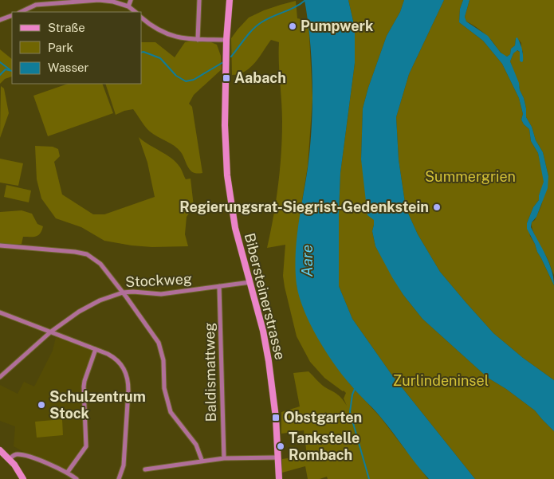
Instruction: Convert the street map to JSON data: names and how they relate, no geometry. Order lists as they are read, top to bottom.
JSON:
{
  "streets": {
    "main road": ["Bibersteinerstrasse"],
    "street": ["Stockweg", "Baldismattweg"]
  },
  "crossings": [
    ["Stockweg", "Bibersteinerstrasse"],
    ["Stockweg", "Baldismattweg"]
  ],
  "water": ["Aare"],
  "parks": ["Summergrien", "Zurlindeninsel"],
  "places": {
    "other": [
      "Pumpwerk",
      "Regierungsrat-Siegrist-Gedenkstein",
      "Schulzentrum Stock",
      "Tankstelle Rombach"
    ],
    "transit": ["Aabach", "Obstgarten"]
  },
  "legend": ["Straße", "Park", "Wasser"]
}
